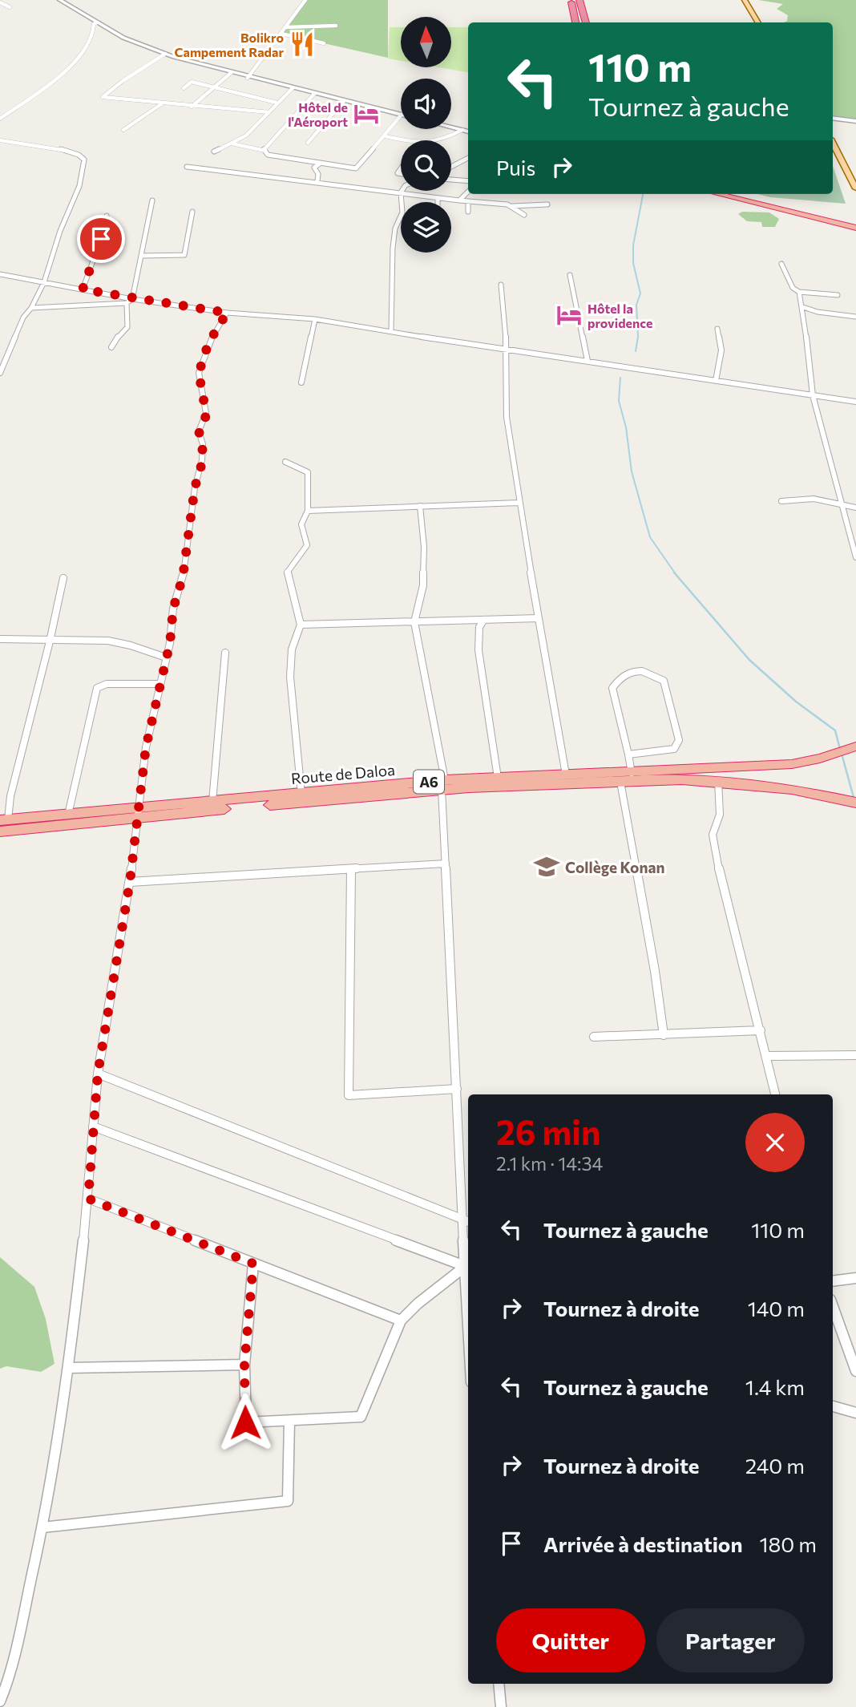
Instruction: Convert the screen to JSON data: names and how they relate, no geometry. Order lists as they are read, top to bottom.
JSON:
{
  "streets": {
    "highway": ["Route de Daloa", "A6"]
  },
  "crossings": [
    ["Route de Daloa", "A6"]
  ],
  "places": {
    "restaurant": ["Bolikro Campement Radar"],
    "hotel": ["Hôtel de l'Aéroport", "Hôtel la providence"],
    "school or university": ["Collège Konan"]
  },
  "north": "top",
  "page": {
    "turn": ["110 m", "Tournez à gauche"],
    "then": "Puis",
    "heading": ["26 min", "2.1 km · 14:34"],
    "list": [
      {
        "name": "Tournez à gauche",
        "value": "110 m"
      },
      {
        "name": "Tournez à droite",
        "value": "140 m"
      },
      {
        "name": "Tournez à gauche",
        "value": "1.4 km"
      },
      {
        "name": "Tournez à droite",
        "value": "240 m"
      },
      {
        "name": "Arrivée à destination",
        "value": "180 m"
      }
    ],
    "buttons": ["Quitter", "Partager"]
  }
}
